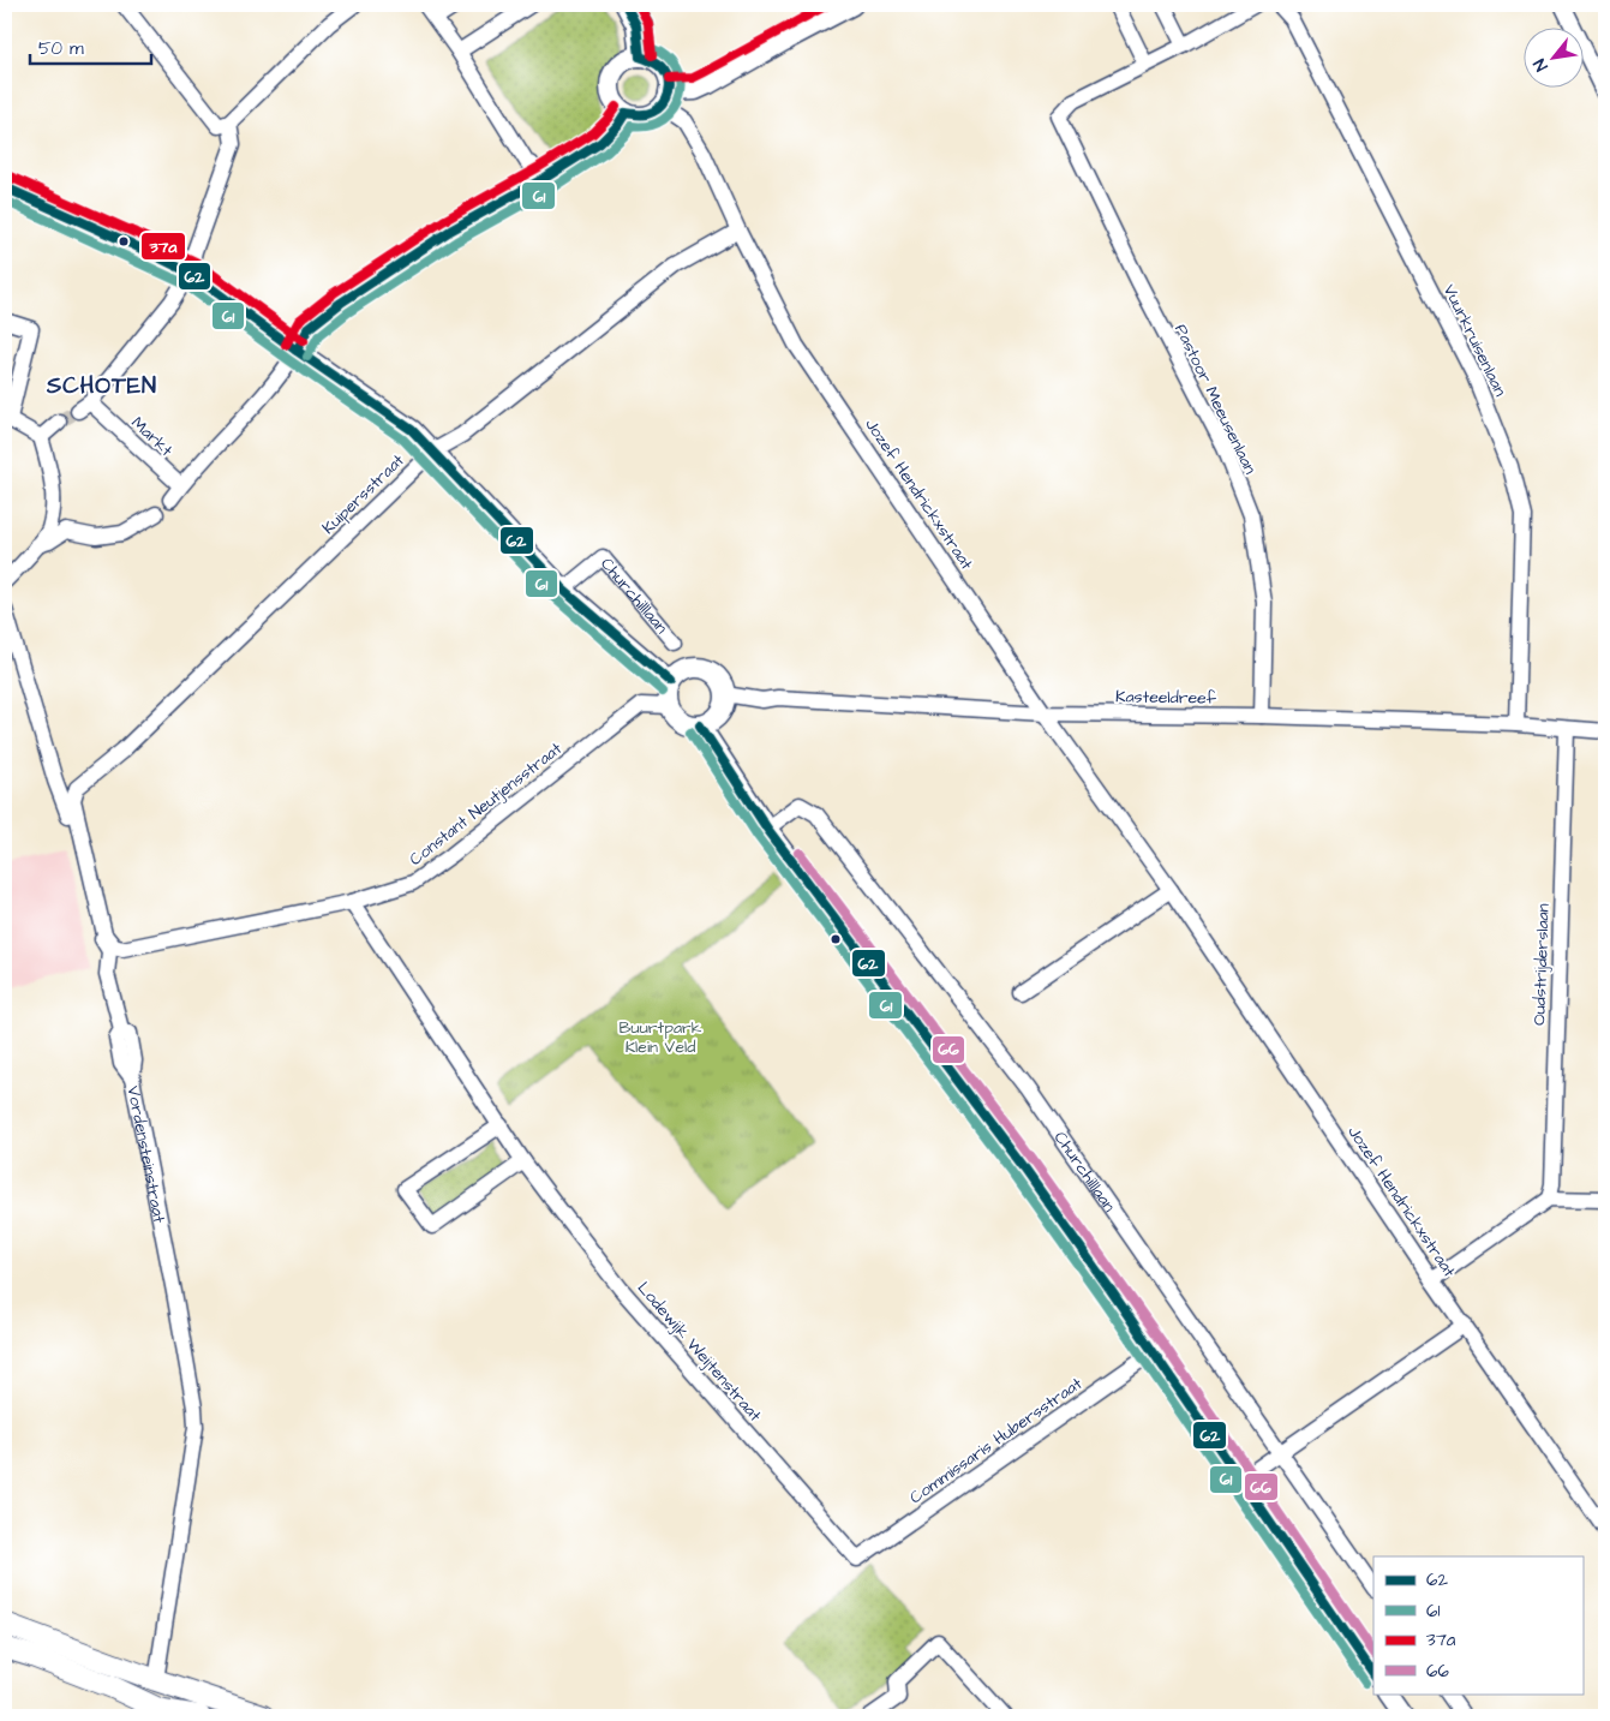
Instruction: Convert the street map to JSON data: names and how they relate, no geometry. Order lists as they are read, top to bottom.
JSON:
{
  "streets": {
    "street": [
      "Vuurkruisenlaan",
      "Pastoor Meeusenlaan",
      "Markt",
      "Kuipersstraat",
      "Jozef Hendrickxstraat",
      "Churchilllaan",
      "Kasteeldreef",
      "Constant Neutjensstraat",
      "Oudstrijderslaan",
      "Vordensteinstraat",
      "Lodewijk Weijtenstraat",
      "Commissaris Hubersstraat"
    ]
  },
  "crossings": [
    ["Vuurkruisenlaan", "Kasteeldreef"],
    ["Pastoor Meeusenlaan", "Kasteeldreef"],
    ["Markt", "Churchilllaan"],
    ["Kuipersstraat", "Jozef Hendrickxstraat"],
    ["Kuipersstraat", "Churchilllaan"],
    ["Kuipersstraat", "Constant Neutjensstraat"],
    ["Jozef Hendrickxstraat", "Kasteeldreef"],
    ["Churchilllaan", "Kasteeldreef"],
    ["Churchilllaan", "Constant Neutjensstraat"],
    ["Kasteeldreef", "Constant Neutjensstraat"],
    ["Kasteeldreef", "Oudstrijderslaan"],
    ["Constant Neutjensstraat", "Lodewijk Weijtenstraat"],
    ["Lodewijk Weijtenstraat", "Commissaris Hubersstraat"]
  ],
  "districts": ["SCHOTEN"],
  "parks": ["Buurtpark Klein Veld"],
  "lines": [
    "transit line 62",
    "transit line 61",
    "transit line 37a",
    "transit line 66"
  ],
  "legend": [
    "62",
    "61",
    "37a",
    "66"
  ],
  "scale_bar": "50 m",
  "north": "bottom left"
}
